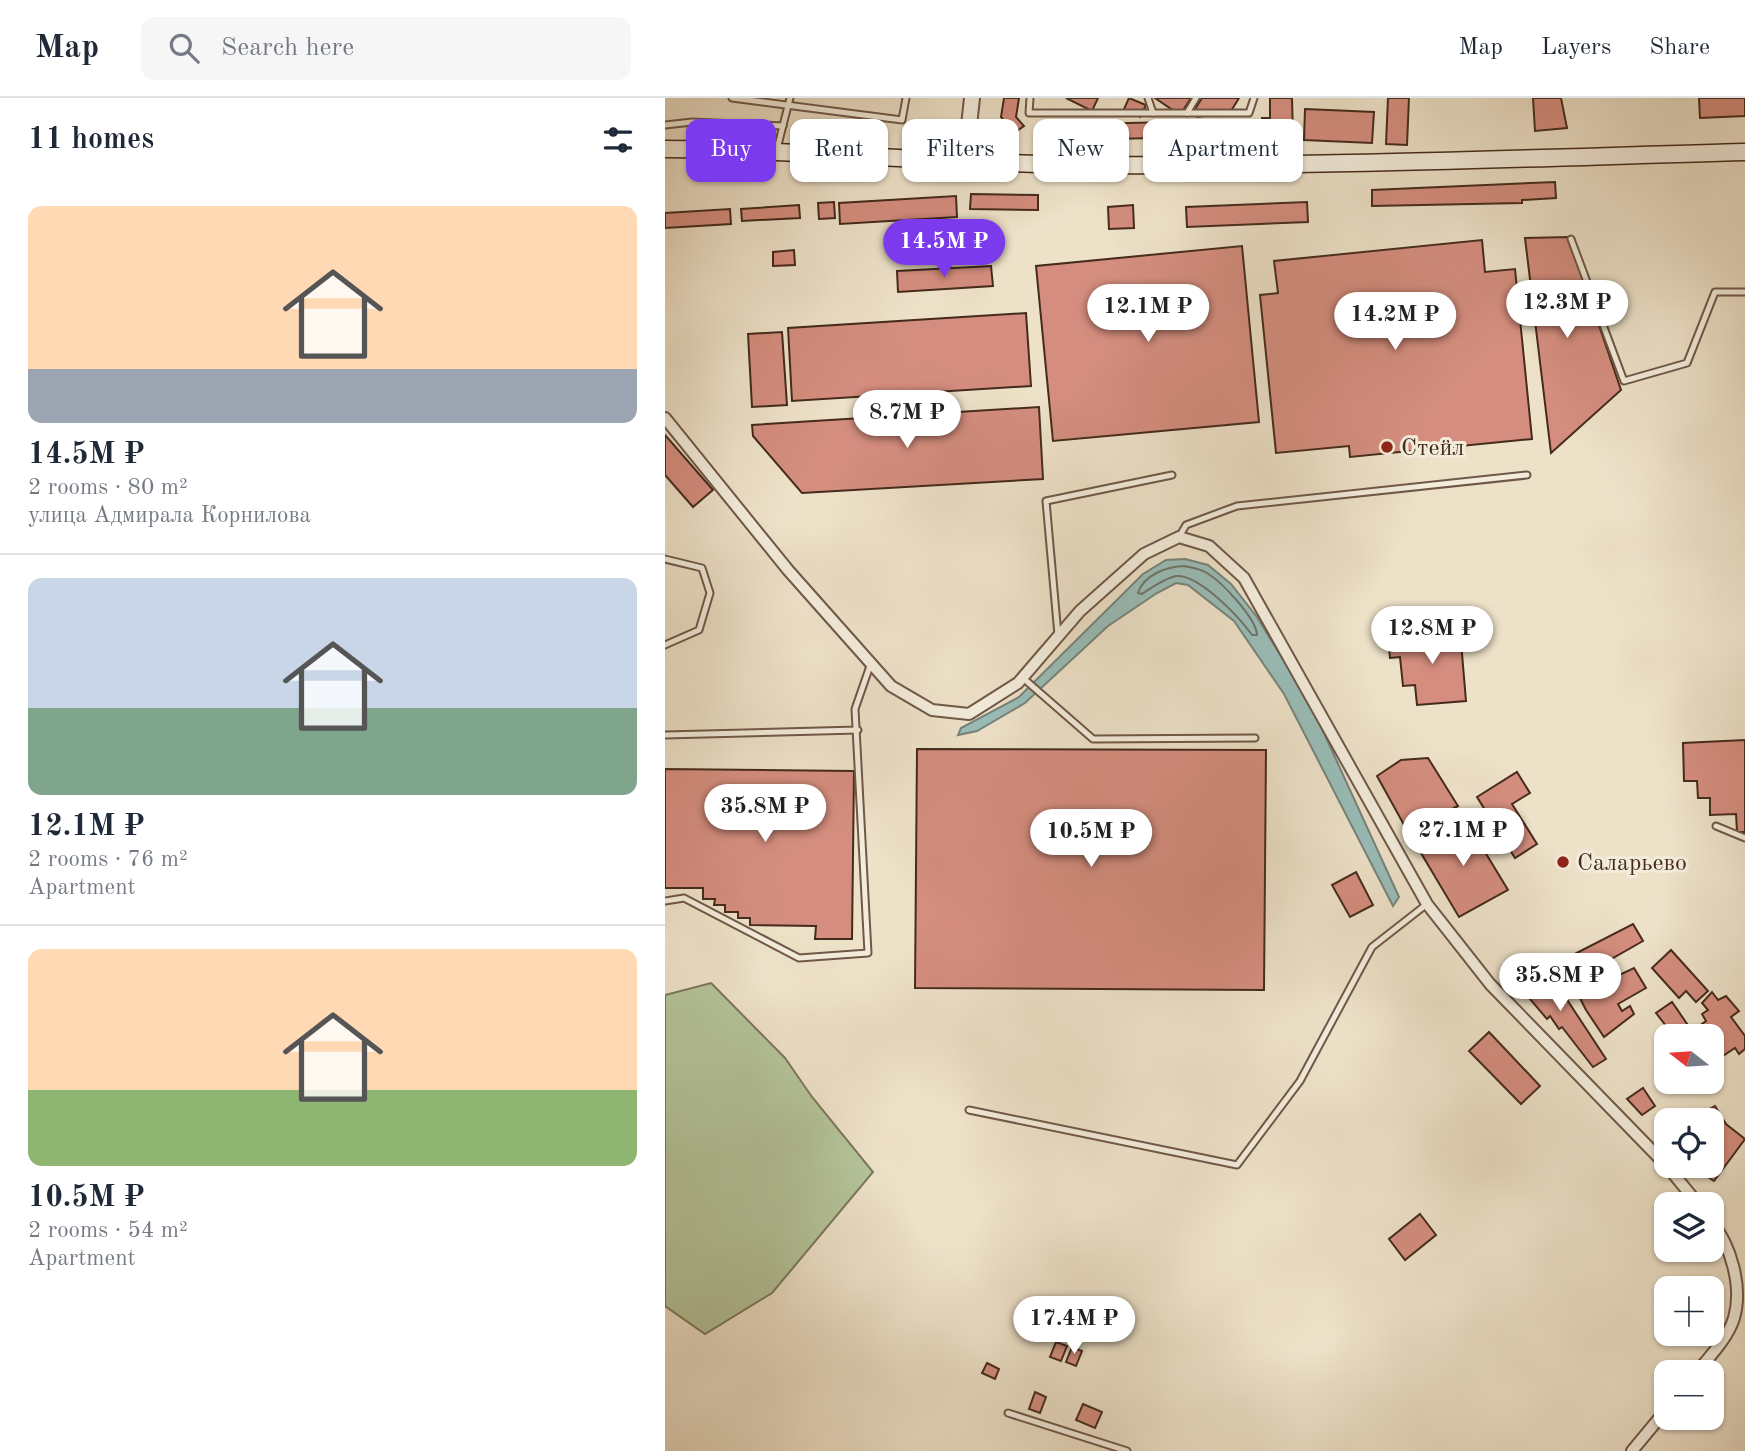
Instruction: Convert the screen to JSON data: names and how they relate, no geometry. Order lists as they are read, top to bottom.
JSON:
{
  "places": ["Стейл", "Саларьево"],
  "north": "left",
  "page": {
    "header": "Map",
    "search": "Search here",
    "nav": ["Map", "Layers", "Share"],
    "heading": "11 homes",
    "chip": [
      "Buy",
      "Rent",
      "Filters",
      "New",
      "Apartment"
    ],
    "list": [
      {
        "name": "14.5M ₽",
        "note": "2 rooms · 80 m² · улица Адмирала Корнилова"
      },
      {
        "name": "12.1M ₽",
        "note": "2 rooms · 76 m² · Apartment"
      },
      {
        "name": "10.5M ₽",
        "note": "2 rooms · 54 m² · Apartment"
      }
    ],
    "price": [
      "14.5M ₽",
      "12.3M ₽",
      "12.1M ₽",
      "14.2M ₽",
      "8.7M ₽",
      "12.8M ₽",
      "35.8M ₽",
      "27.1M ₽",
      "10.5M ₽",
      "35.8M ₽",
      "17.4M ₽"
    ],
    "map_buttons": ["+", "−"]
  }
}
